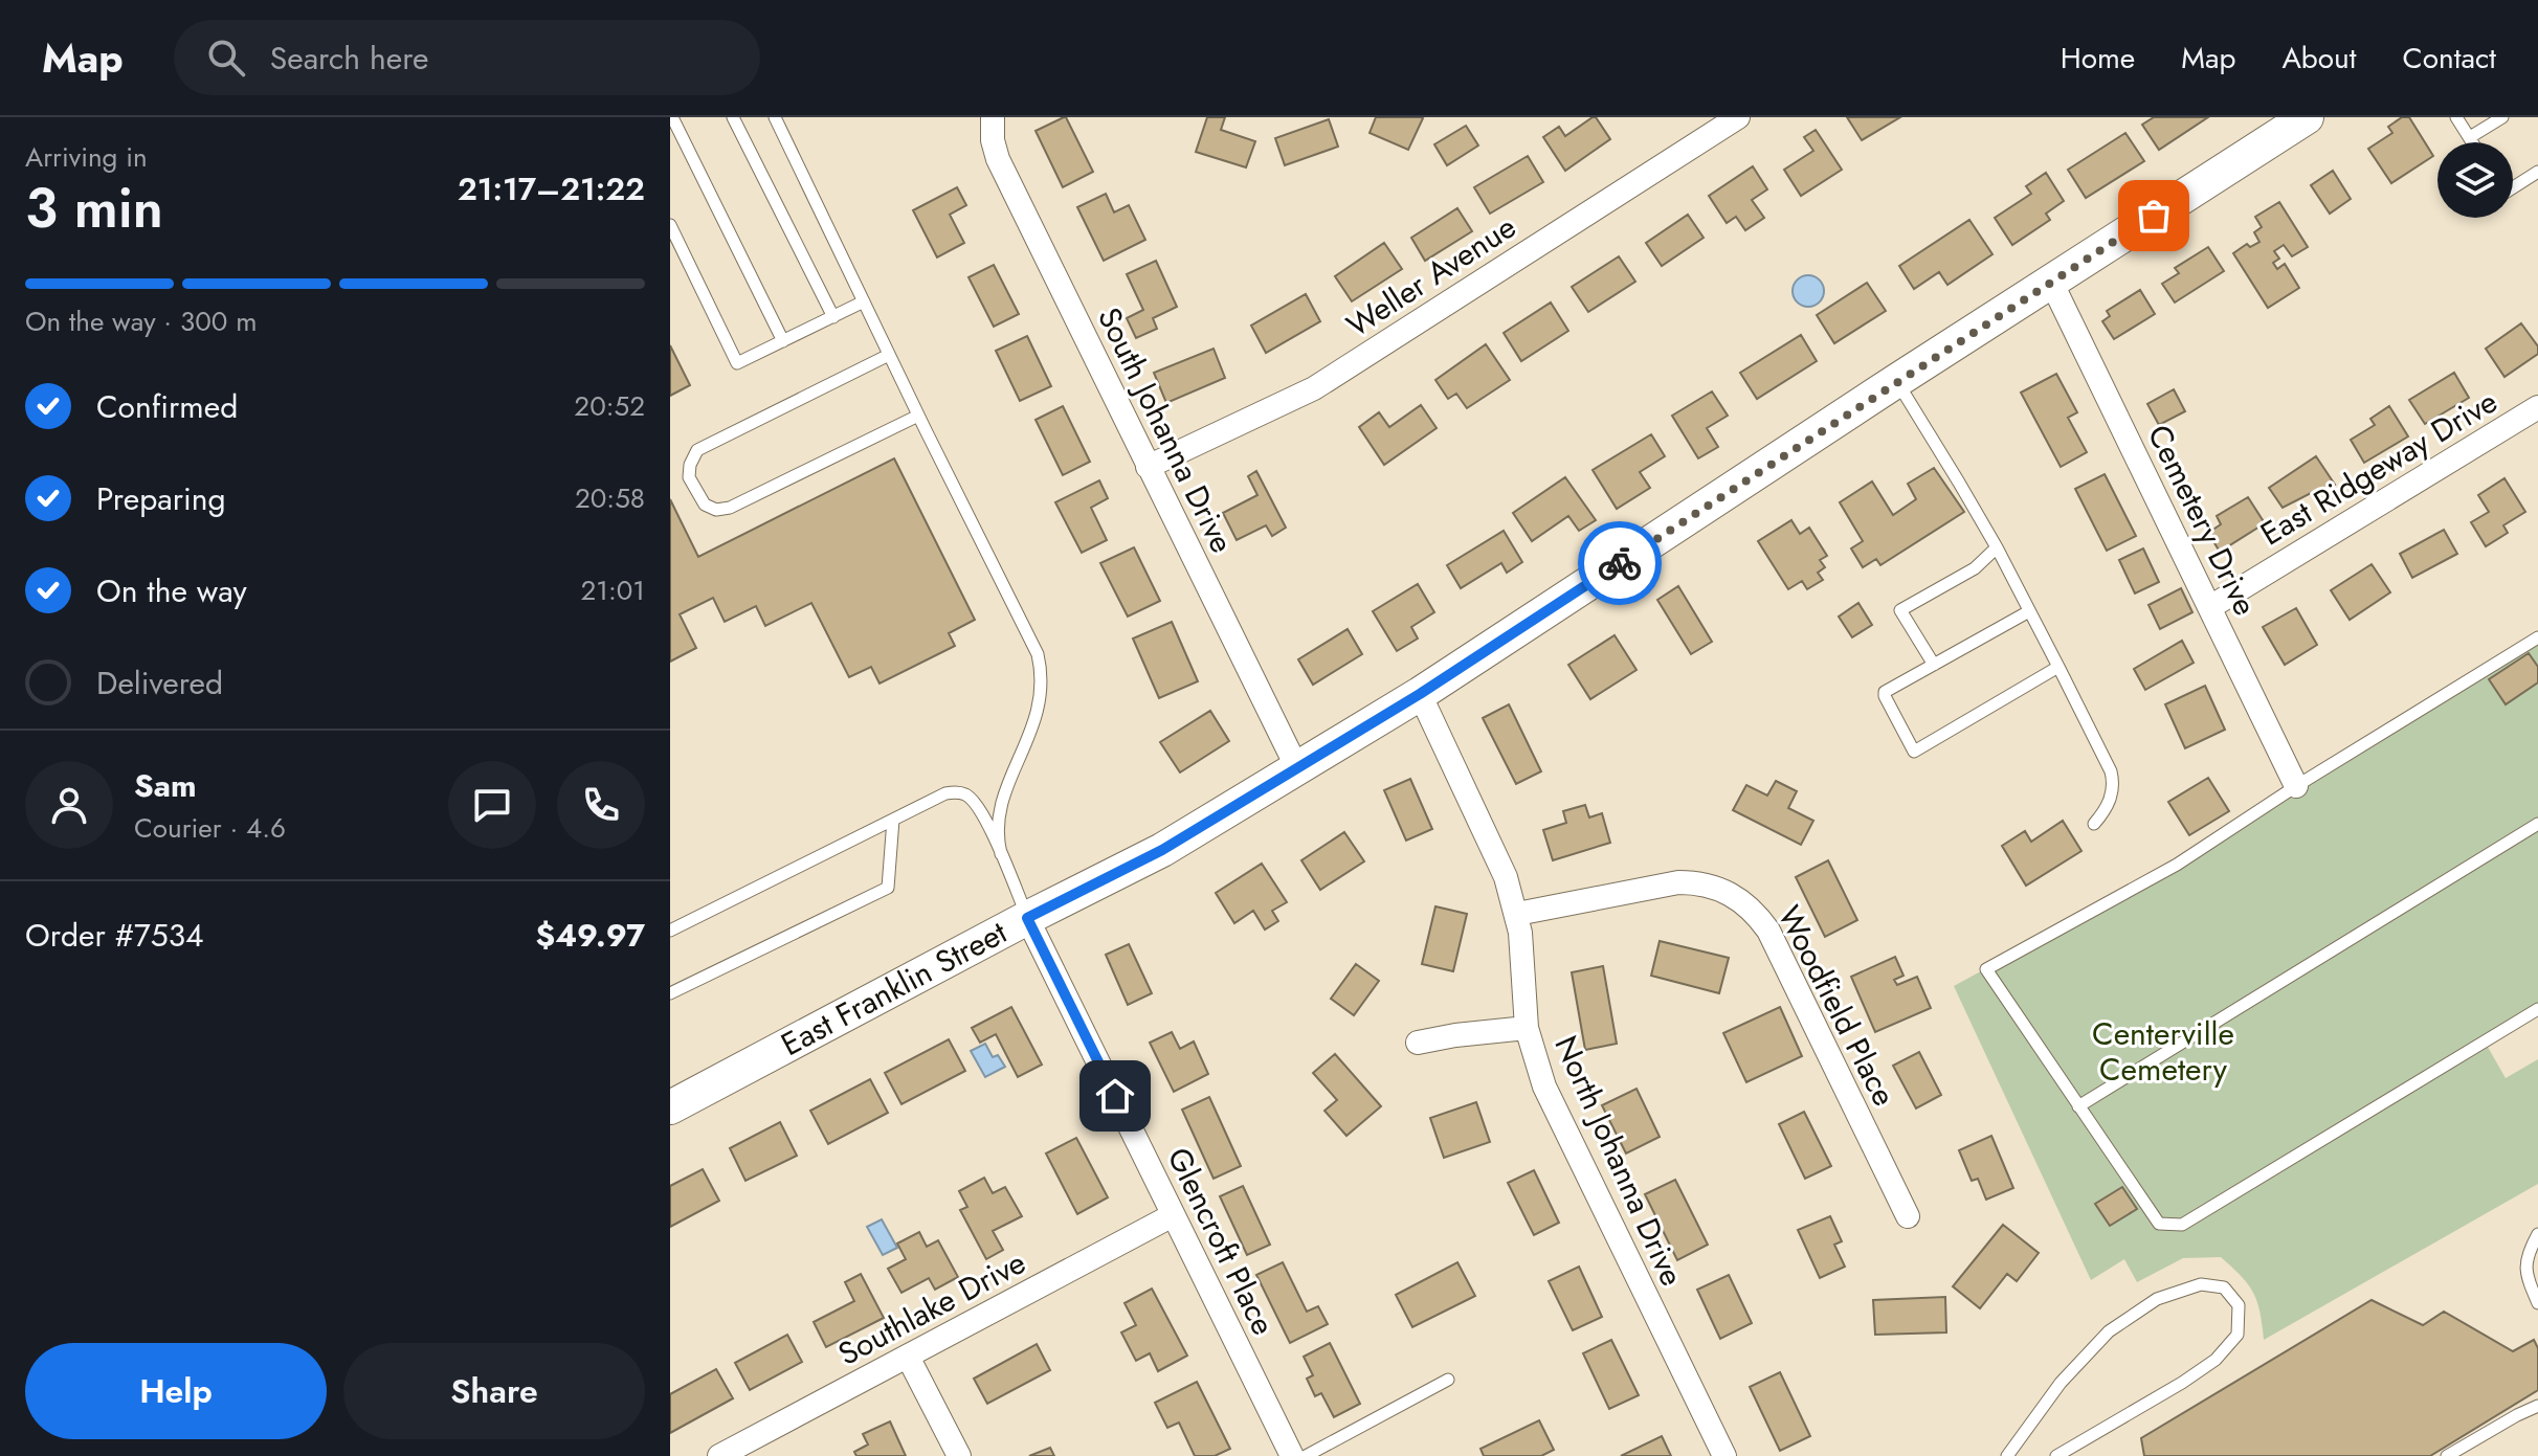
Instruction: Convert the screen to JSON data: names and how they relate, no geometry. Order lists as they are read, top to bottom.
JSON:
{
  "streets": {
    "street": [
      "Weller Avenue",
      "South Johanna Drive",
      "East Ridgeway Drive",
      "Cemetery Drive",
      "East Franklin Street",
      "Woodfield Place",
      "North Johanna Drive",
      "Glencroft Place",
      "Southlake Drive"
    ]
  },
  "crossings": [
    ["Weller Avenue", "South Johanna Drive"],
    ["South Johanna Drive", "East Franklin Street"],
    ["East Ridgeway Drive", "Cemetery Drive"],
    ["Cemetery Drive", "East Franklin Street"],
    ["East Franklin Street", "North Johanna Drive"],
    ["East Franklin Street", "Glencroft Place"],
    ["Woodfield Place", "North Johanna Drive"],
    ["Glencroft Place", "Southlake Drive"]
  ],
  "parks": ["Centerville Cemetery"],
  "page": {
    "header": "Map",
    "search": "Search here",
    "nav": [
      "Home",
      "Map",
      "About",
      "Contact"
    ],
    "heading": ["3 min", "Arriving in", "21:17–21:22"],
    "panel": [
      "Sam",
      "Courier · 4.6",
      "Order #7534",
      "$49.97"
    ],
    "bar": "On the way · 300 m",
    "list": [
      ["Confirmed", "20:52"],
      ["Preparing", "20:58"],
      ["On the way", "21:01"],
      "Delivered"
    ],
    "buttons": ["Help", "Share"]
  }
}
